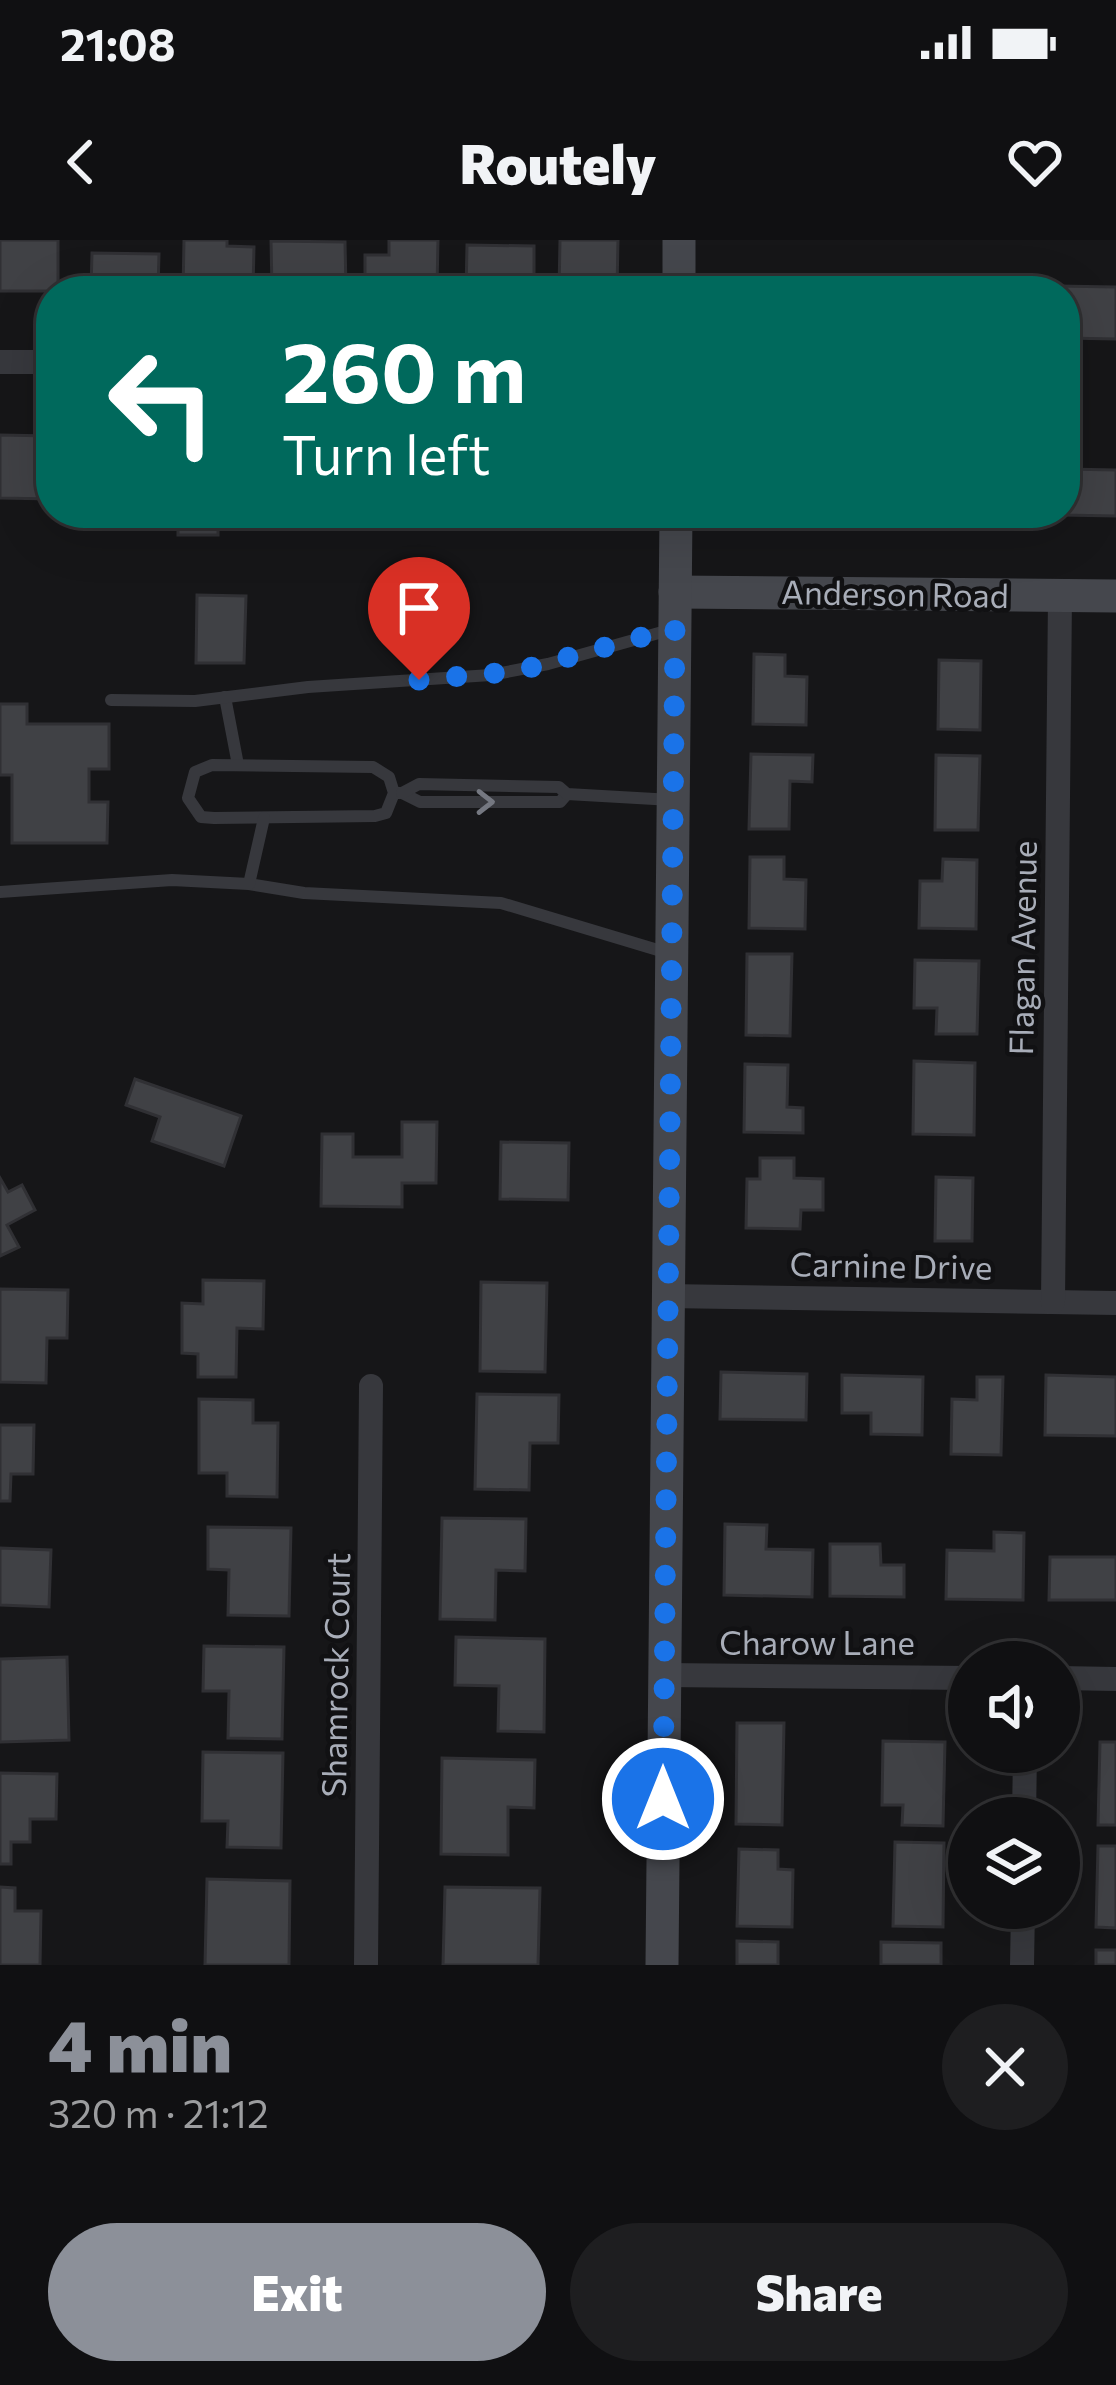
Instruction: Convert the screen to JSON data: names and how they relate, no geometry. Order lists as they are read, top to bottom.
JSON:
{
  "streets": {
    "street": [
      "Anderson Road",
      "Flagan Avenue",
      "Carnine Drive",
      "Charow Lane",
      "Shamrock Court"
    ]
  },
  "crossings": [
    ["Anderson Road", "Flagan Avenue"],
    ["Flagan Avenue", "Carnine Drive"]
  ],
  "page": {
    "status": "21:08",
    "header": "Routely",
    "turn": ["260 m", "Turn left"],
    "heading": ["4 min", "320 m · 21:12"],
    "buttons": ["Exit", "Share"]
  }
}
